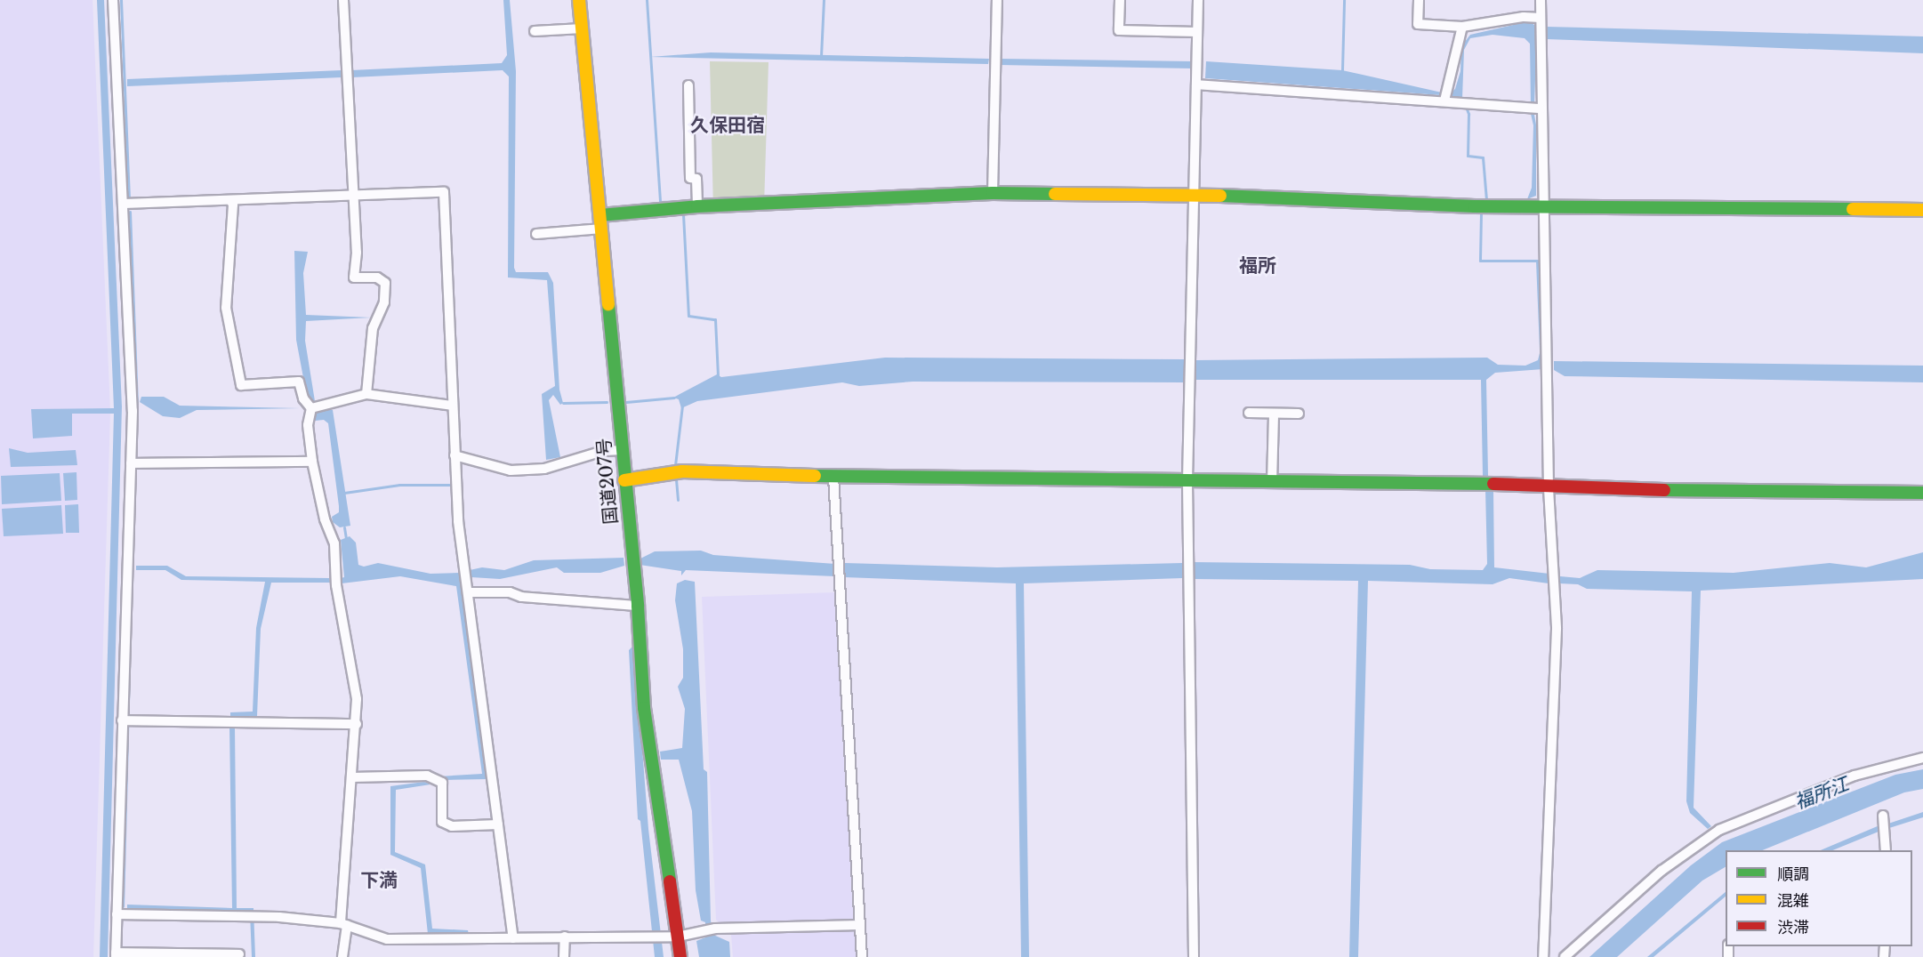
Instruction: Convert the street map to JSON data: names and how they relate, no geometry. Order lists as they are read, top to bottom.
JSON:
{
  "streets": {
    "main road": ["国道207号"]
  },
  "districts": ["久保田宿", "福所", "下満"],
  "water": ["福所江"],
  "legend": ["順調", "混雑", "渋滞"]
}
